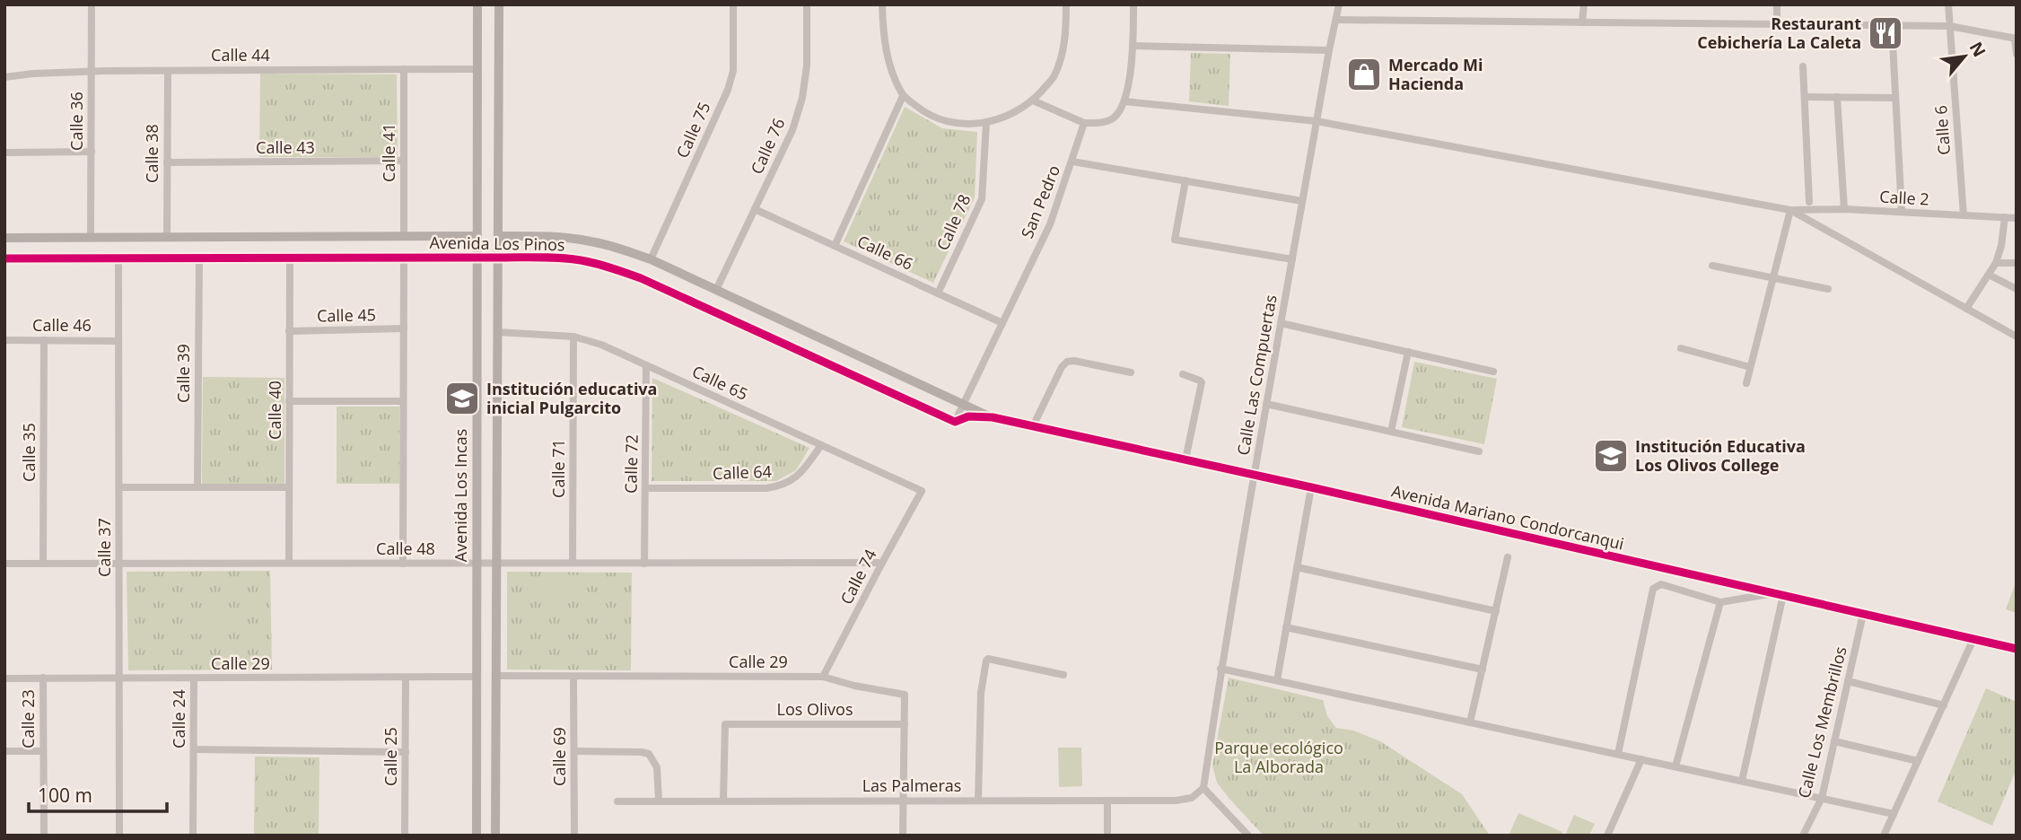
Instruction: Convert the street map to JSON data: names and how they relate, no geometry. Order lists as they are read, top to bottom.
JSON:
{
  "streets": {
    "street": [
      "Calle 44",
      "Calle 36",
      "Calle 75",
      "Calle 6",
      "Calle 76",
      "Calle 43",
      "Calle 41",
      "Calle 38",
      "Calle 2",
      "San Pedro",
      "Calle 78",
      "Avenida Los Pinos",
      "Calle 66",
      "Calle 45",
      "Calle 46",
      "Calle 39",
      "Calle Las Compuertas",
      "Calle 65",
      "Calle 40",
      "Calle 35",
      "Calle 72",
      "Calle 71",
      "Calle 64",
      "Avenida Los Incas",
      "Avenida Mariano Condorcanqui",
      "Calle 37",
      "Calle 48",
      "Calle 74",
      "Calle 29",
      "Los Olivos",
      "Calle 23",
      "Calle 24",
      "Calle Los Membrillos",
      "Calle 25",
      "Calle 69",
      "Las Palmeras"
    ]
  },
  "crossings": [
    ["Calle 44", "Calle 36"],
    ["Calle 44", "Calle 41"],
    ["Calle 44", "Calle 38"],
    ["Calle 44", "Avenida Los Incas"],
    ["Calle 36", "Avenida Los Pinos"],
    ["Calle 75", "Avenida Los Pinos"],
    ["Calle 6", "Calle 2"],
    ["Calle 76", "Avenida Los Pinos"],
    ["Calle 76", "Calle 66"],
    ["Calle 43", "Calle 41"],
    ["Calle 43", "Calle 38"],
    ["Calle 41", "Avenida Los Pinos"],
    ["Calle 38", "Avenida Los Pinos"],
    ["San Pedro", "Avenida Los Pinos"],
    ["San Pedro", "Calle 66"],
    ["San Pedro", "Avenida Mariano Condorcanqui"],
    ["Calle 78", "Calle 66"],
    ["Avenida Los Pinos", "Calle 39"],
    ["Avenida Los Pinos", "Calle 40"],
    ["Avenida Los Pinos", "Avenida Los Incas"],
    ["Avenida Los Pinos", "Avenida Mariano Condorcanqui"],
    ["Avenida Los Pinos", "Calle 37"],
    ["Calle 45", "Calle 40"],
    ["Calle 46", "Calle 35"],
    ["Calle 46", "Calle 37"],
    ["Calle Las Compuertas", "Avenida Mariano Condorcanqui"],
    ["Calle Las Compuertas", "Las Palmeras"],
    ["Calle 65", "Calle 72"],
    ["Calle 65", "Calle 71"],
    ["Calle 65", "Calle 64"],
    ["Calle 65", "Calle 74"],
    ["Calle 40", "Calle 48"],
    ["Calle 35", "Calle 48"],
    ["Calle 72", "Calle 64"],
    ["Calle 72", "Calle 48"],
    ["Calle 71", "Calle 48"],
    ["Avenida Los Incas", "Calle 48"],
    ["Avenida Los Incas", "Calle 29"],
    ["Avenida Mariano Condorcanqui", "Calle Los Membrillos"],
    ["Calle 37", "Calle 48"],
    ["Calle 37", "Calle 29"],
    ["Calle 48", "Calle 74"],
    ["Calle 74", "Calle 29"],
    ["Calle 29", "Los Olivos"],
    ["Calle 29", "Calle 23"],
    ["Calle 29", "Calle 24"],
    ["Calle 29", "Calle 25"],
    ["Calle 29", "Calle 69"],
    ["Los Olivos", "Las Palmeras"]
  ],
  "parks": ["Parque ecológico La Alborada"],
  "places": {
    "restaurant": ["Restaurant Cebichería La Caleta"],
    "shop": ["Mercado Mi Hacienda"],
    "school or university": ["Institución educativa inicial Pulgarcito", "Institución Educativa Los Olivos College"]
  },
  "scale_bar": "100 m",
  "north": "top right"
}
